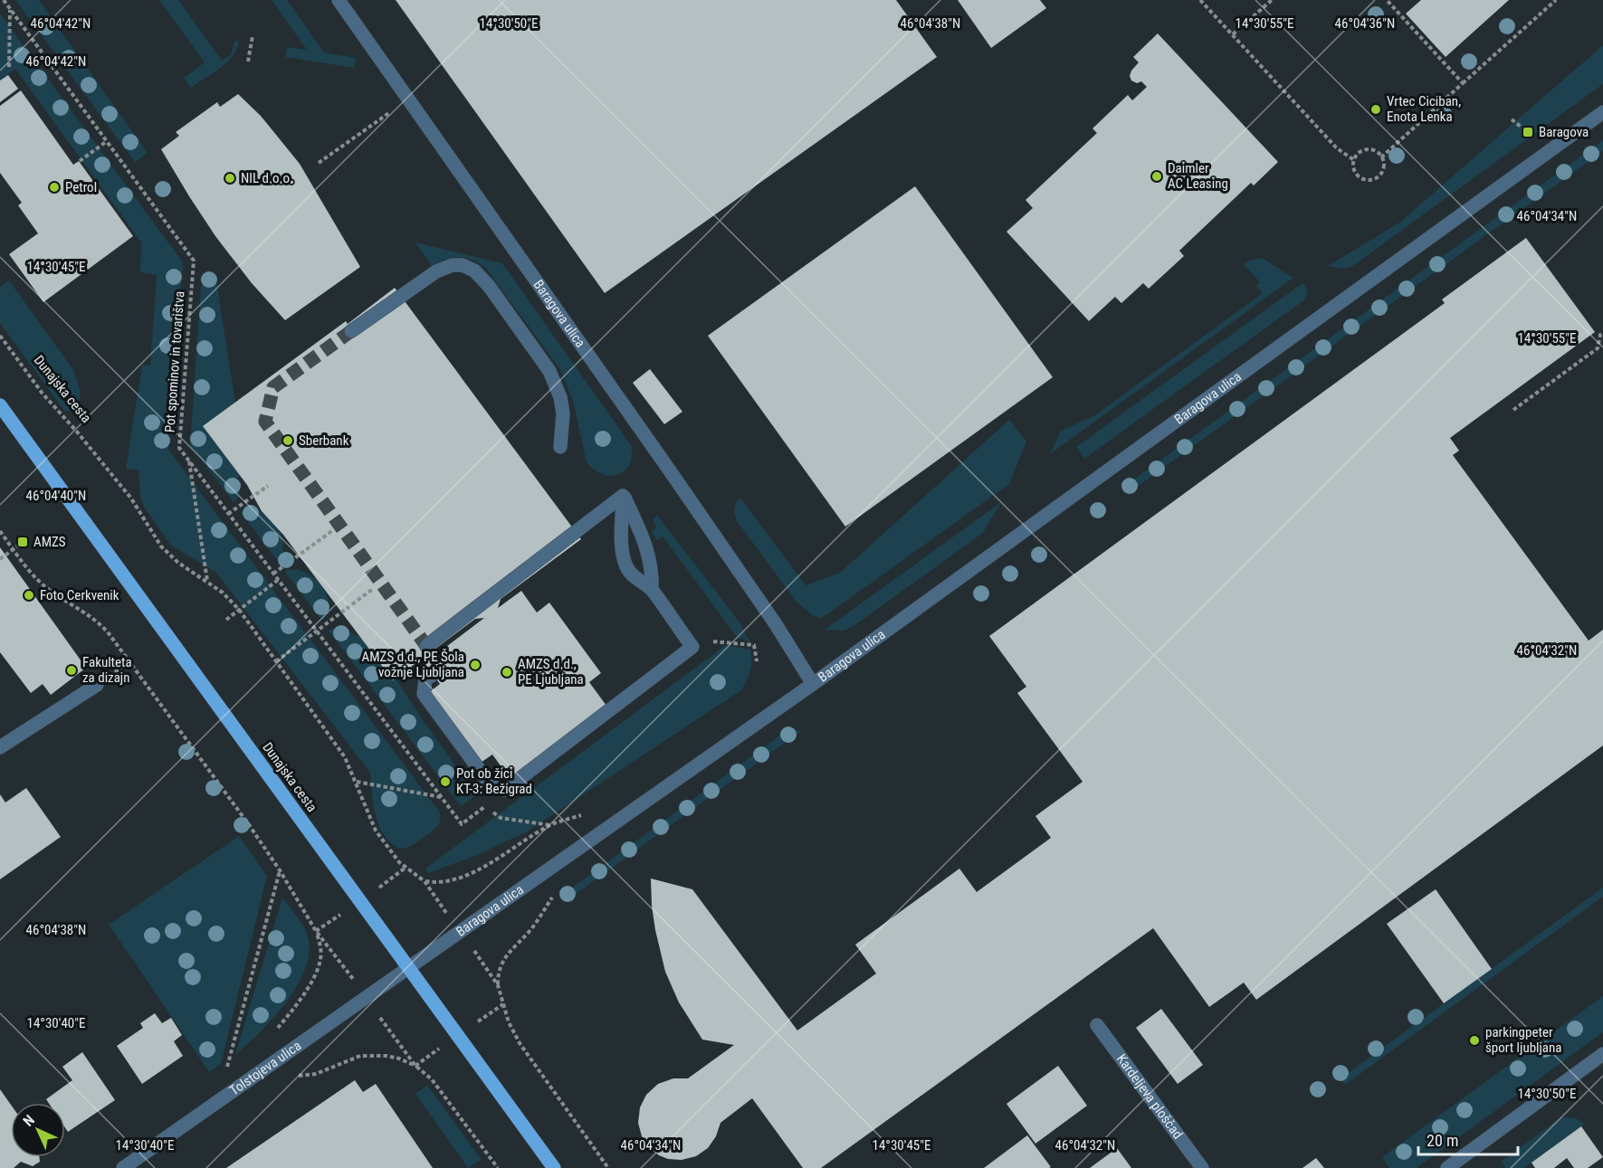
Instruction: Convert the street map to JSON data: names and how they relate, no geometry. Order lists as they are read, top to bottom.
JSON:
{
  "streets": {
    "main road": ["Dunajska cesta"],
    "street": ["Baragova ulica", "Tolstojeva ulica", "Kardeljeva ploščad"],
    "path": ["Pot spominov in tovarištva"]
  },
  "crossings": [
    ["Baragova ulica", "Dunajska cesta"],
    ["Baragova ulica", "Tolstojeva ulica"],
    ["Dunajska cesta", "Tolstojeva ulica"]
  ],
  "places": {
    "other": [
      "Vrtec Ciciban, Enota Lenka",
      "Daimler AC Leasing",
      "NIL d.o.o.",
      "Petrol",
      "Sberbank",
      "Foto Cerkvenik",
      "AMZS d.d., PE Šola vožnje Ljubljana",
      "Fakulteta za dizajn",
      "AMZS d.d., PE Ljubljana",
      "Pot ob žici KT-3: Bežigrad",
      "parkingpeter šport ljubljana"
    ],
    "transit": ["Baragova", "AMZS"]
  },
  "scale_bar": "20 m",
  "north": "top left",
  "coordinates": [
    "14°30'50\"E",
    "46°04'38\"N",
    "14°30'55\"E",
    "46°04'42\"N",
    "46°04'36\"N",
    "46°04'34\"N",
    "14°30'45\"E",
    "46°04'40\"N",
    "46°04'32\"N",
    "14°30'40\"E"
  ]
}
